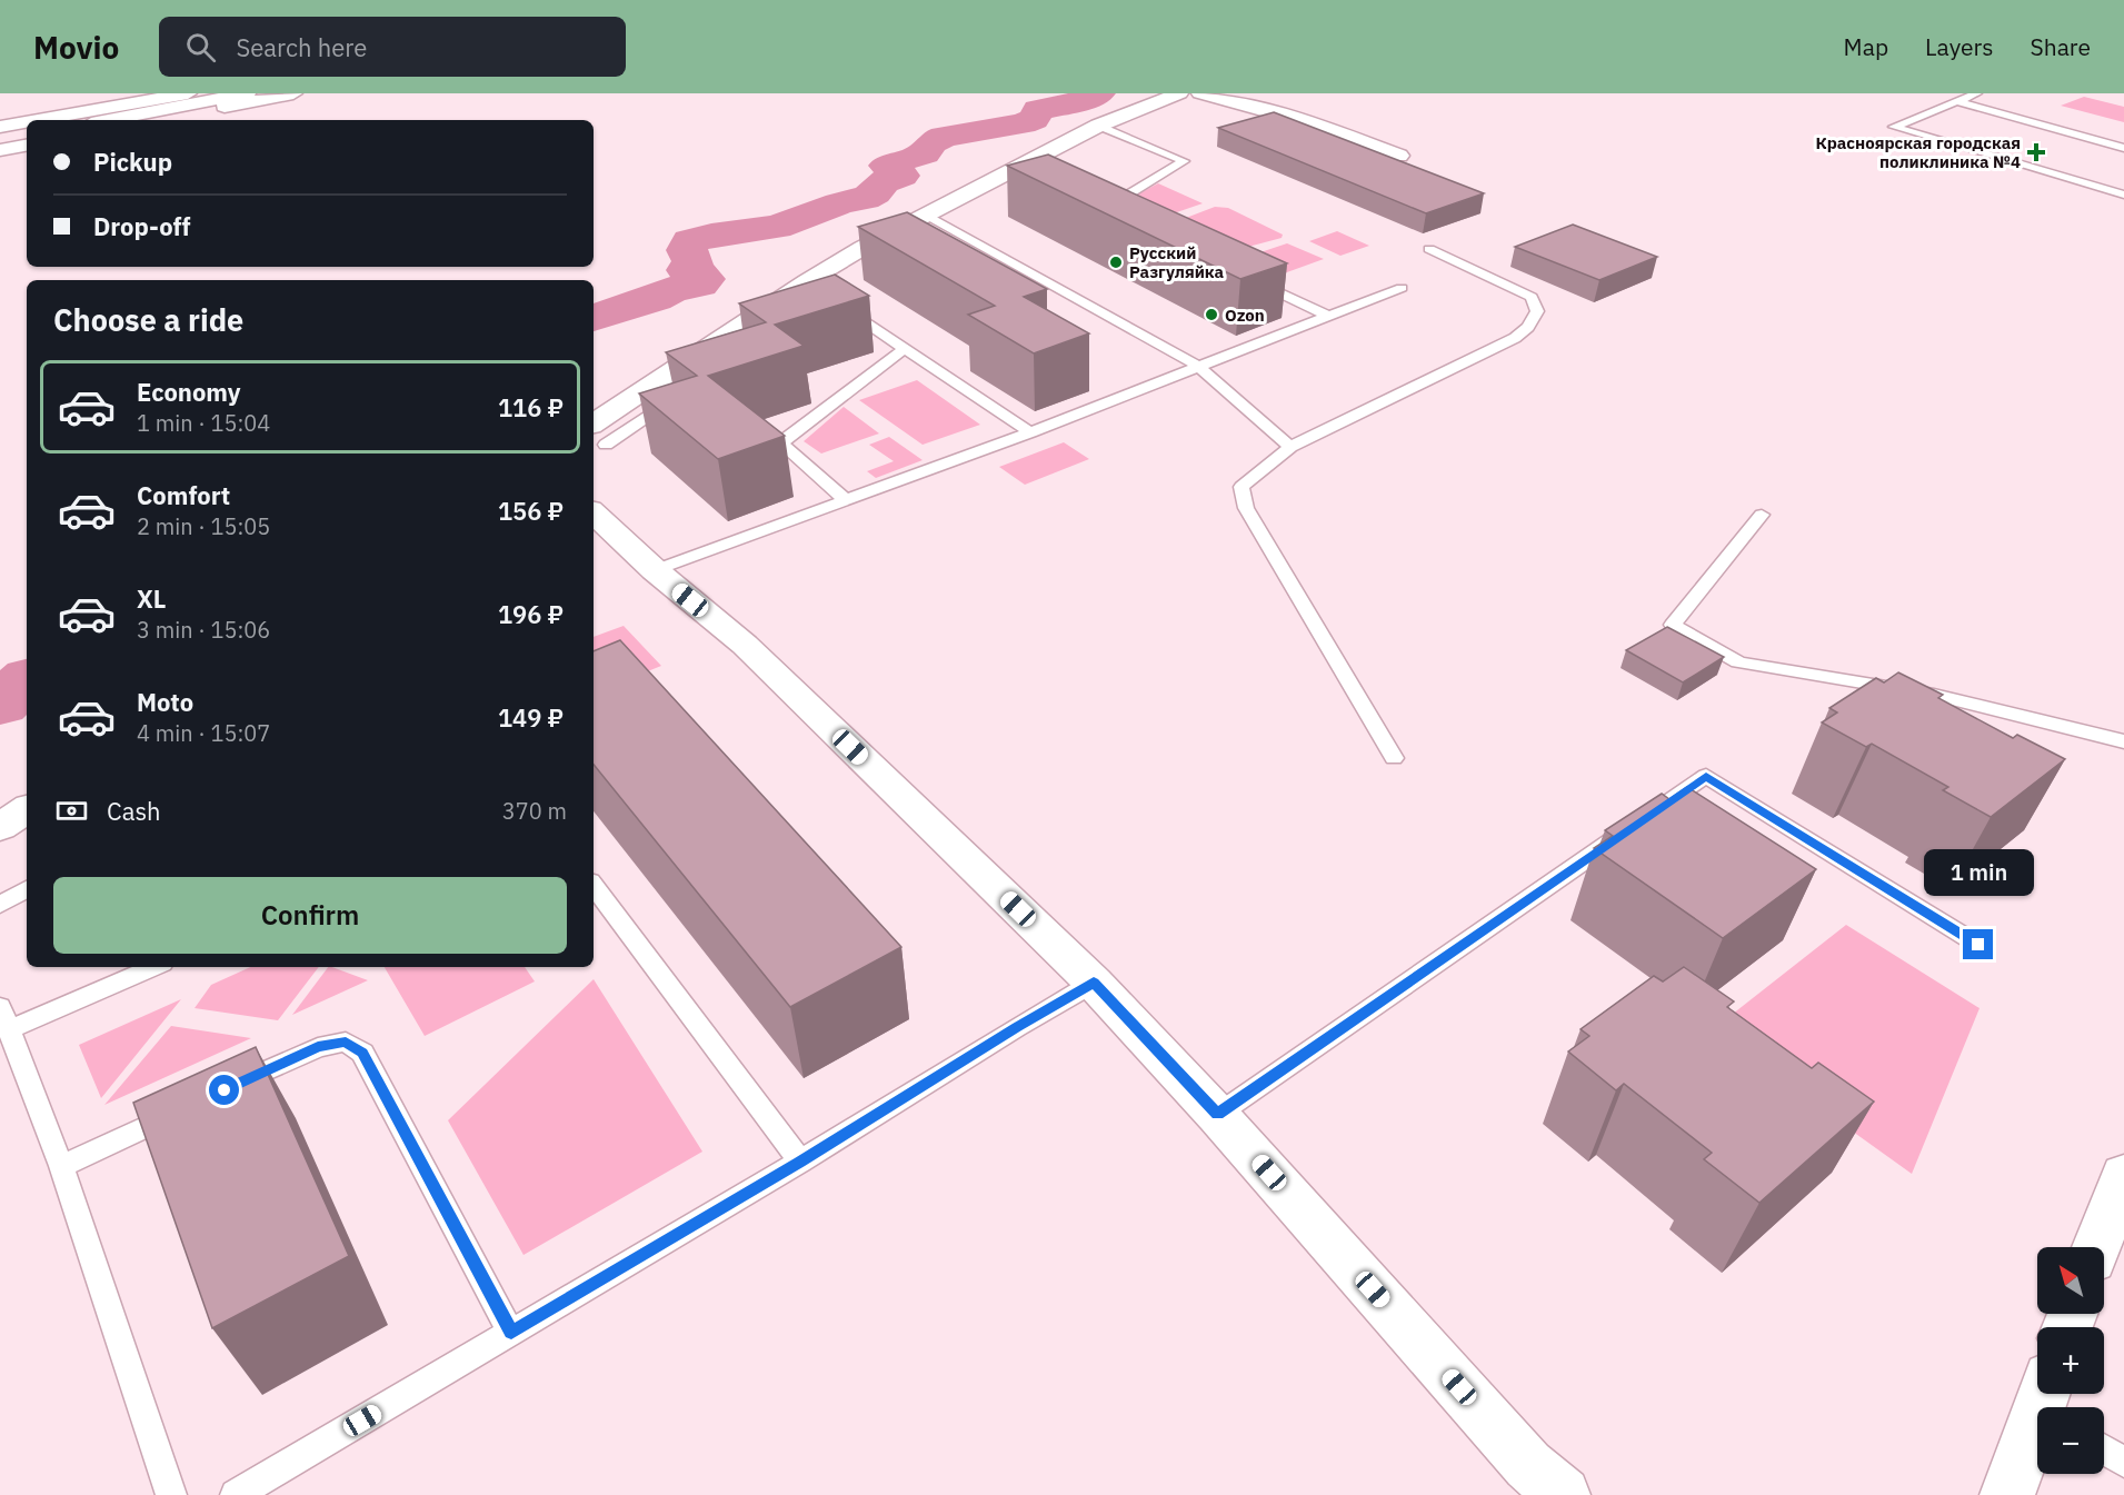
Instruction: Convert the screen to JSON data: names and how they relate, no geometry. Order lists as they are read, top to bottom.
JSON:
{
  "places": {
    "health": ["Красноярская городская поликлиника №4"],
    "other": ["Русский Разгуляйка", "Ozon"]
  },
  "north": "top left",
  "page": {
    "header": "Movio",
    "search": "Search here",
    "nav": ["Map", "Layers", "Share"],
    "banner": ["Pickup", "Drop-off"],
    "heading": "Choose a ride",
    "list": [
      {
        "name": "Economy",
        "note": "1 min · 15:04",
        "value": "116 ₽"
      },
      {
        "name": "Comfort",
        "note": "2 min · 15:05",
        "value": "156 ₽"
      },
      {
        "name": "XL",
        "note": "3 min · 15:06",
        "value": "196 ₽"
      },
      {
        "name": "Moto",
        "note": "4 min · 15:07",
        "value": "149 ₽"
      }
    ],
    "pay": ["Cash", "370 m"],
    "bubble": "1 min",
    "buttons": "Confirm",
    "map_buttons": ["+", "−"]
  }
}
